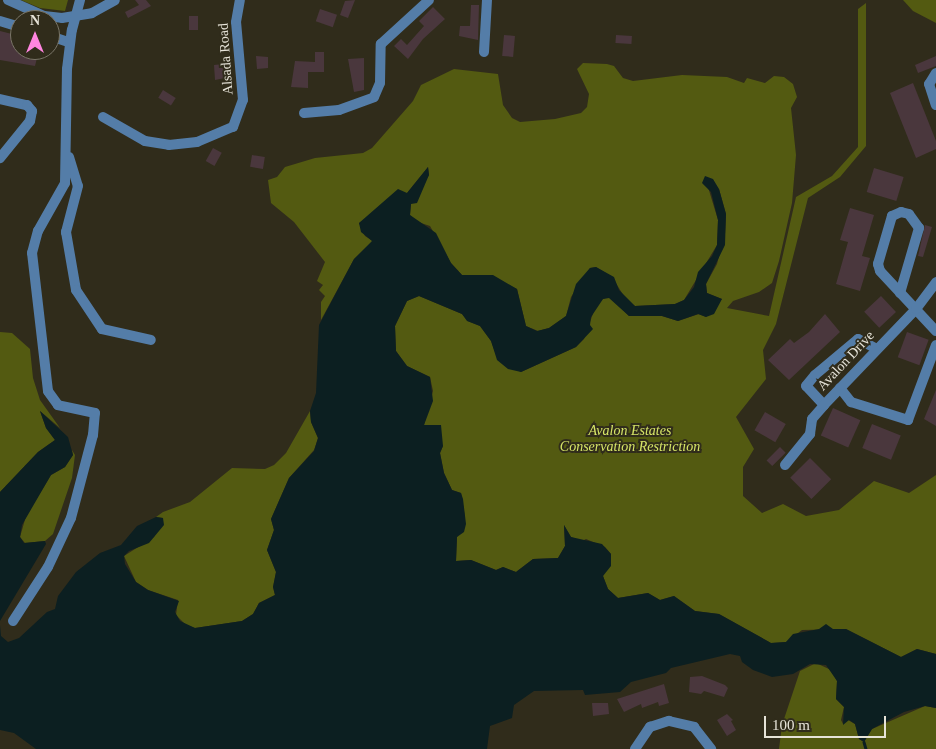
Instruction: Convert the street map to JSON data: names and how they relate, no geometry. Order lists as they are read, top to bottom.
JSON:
{
  "streets": {
    "street": ["Alsada Road", "Avalon Drive"]
  },
  "parks": ["Avalon Estates Conservation Restriction"],
  "scale_bar": "100 m",
  "north": "top"
}
